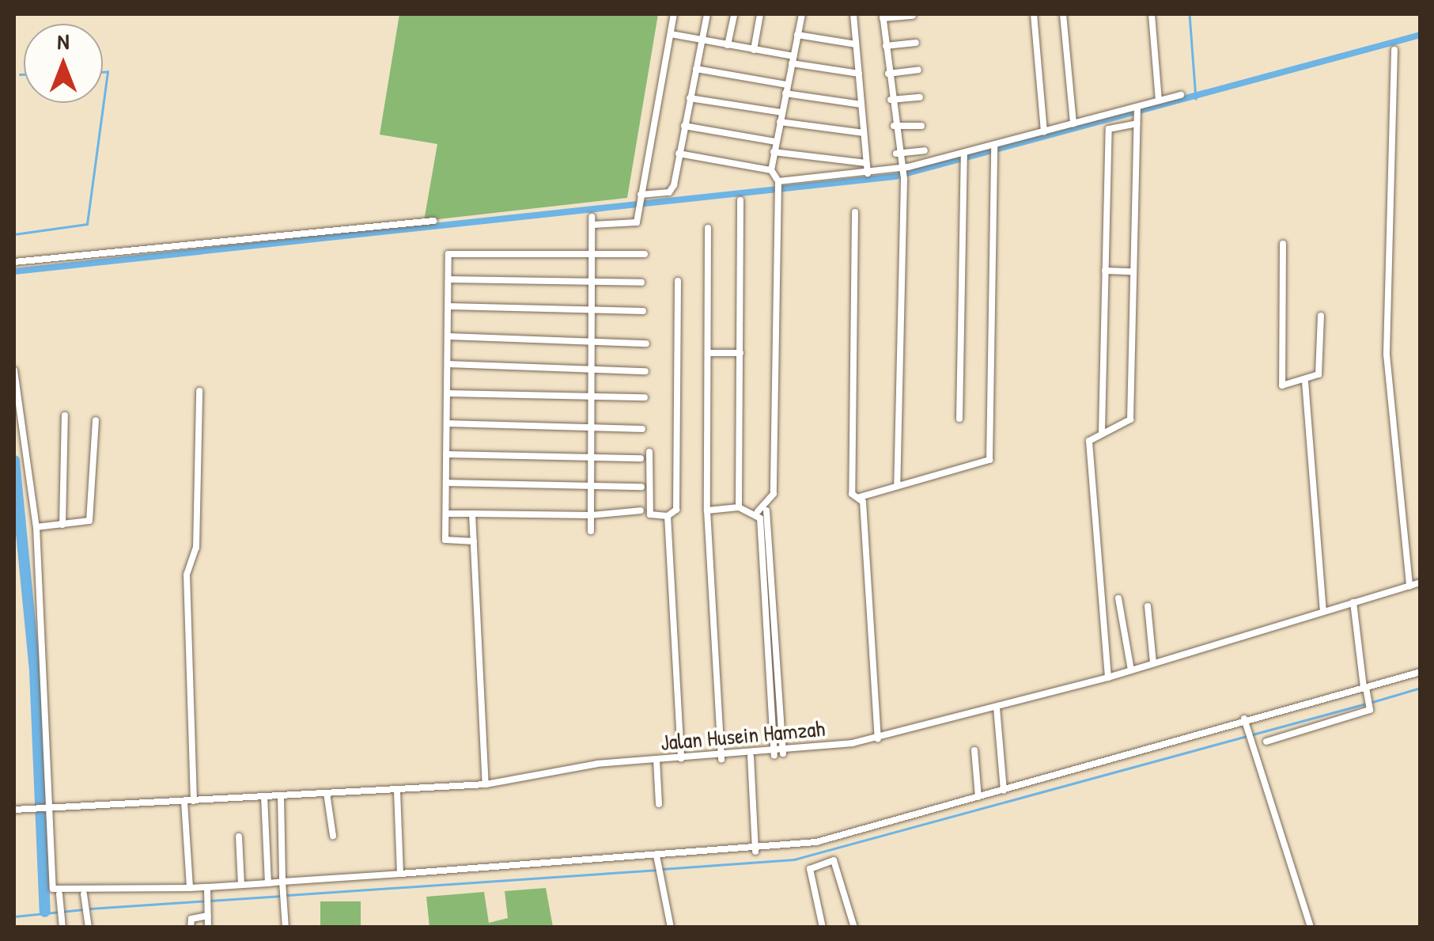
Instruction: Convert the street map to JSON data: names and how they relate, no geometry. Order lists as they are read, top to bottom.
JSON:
{
  "streets": {
    "street": ["Jalan Husein Hamzah"]
  },
  "north": "top"
}
